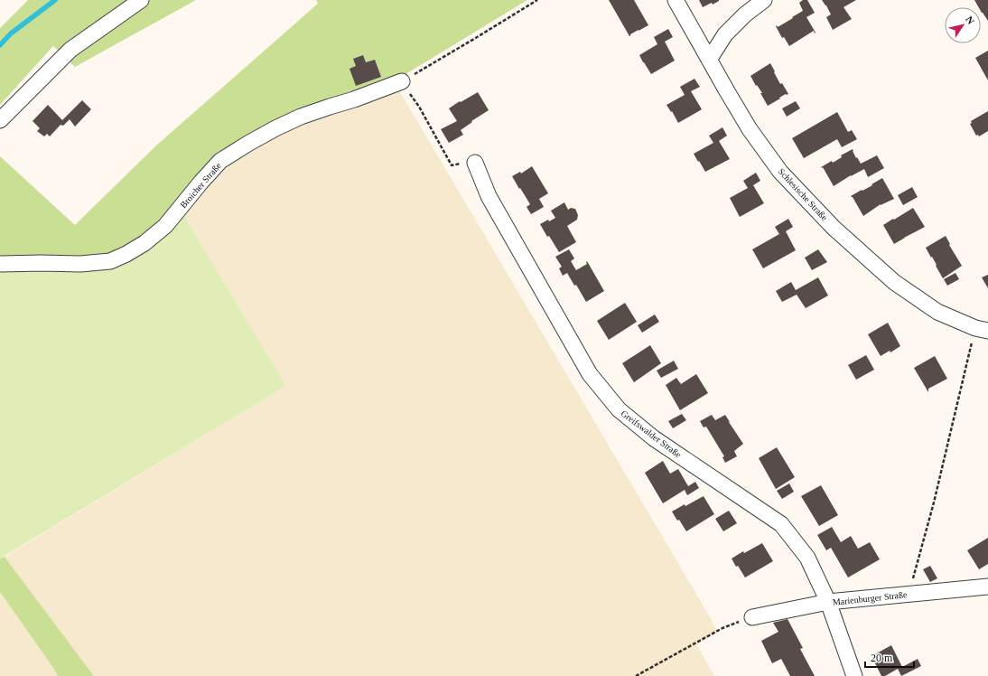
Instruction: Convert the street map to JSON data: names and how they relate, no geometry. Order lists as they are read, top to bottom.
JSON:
{
  "streets": {
    "street": [
      "Broicher Straße",
      "Schlesische Straße",
      "Greifswalder Straße",
      "Marienburger Straße"
    ]
  },
  "crossings": [
    ["Greifswalder Straße", "Marienburger Straße"]
  ],
  "scale_bar": "20 m",
  "north": "top right"
}
